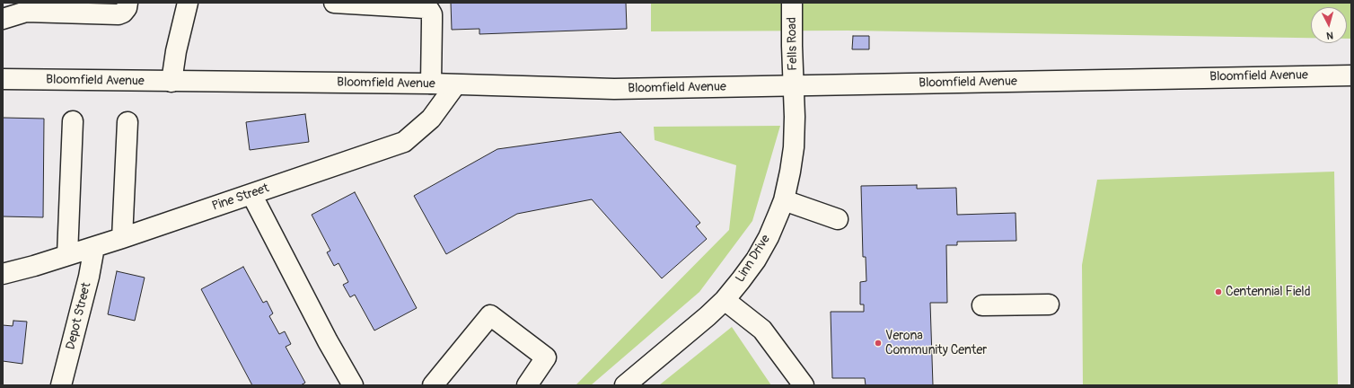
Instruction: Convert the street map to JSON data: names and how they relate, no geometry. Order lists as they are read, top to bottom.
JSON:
{
  "streets": {
    "main road": [
      "Fells Road",
      "Bloomfield Avenue",
      "Pine Street",
      "Linn Drive",
      "Depot Street"
    ]
  },
  "crossings": [
    ["Fells Road", "Bloomfield Avenue"],
    ["Fells Road", "Linn Drive"],
    ["Bloomfield Avenue", "Pine Street"],
    ["Bloomfield Avenue", "Linn Drive"],
    ["Pine Street", "Depot Street"]
  ],
  "places": ["Centennial Field", "Verona Community Center"],
  "north": "bottom"
}
